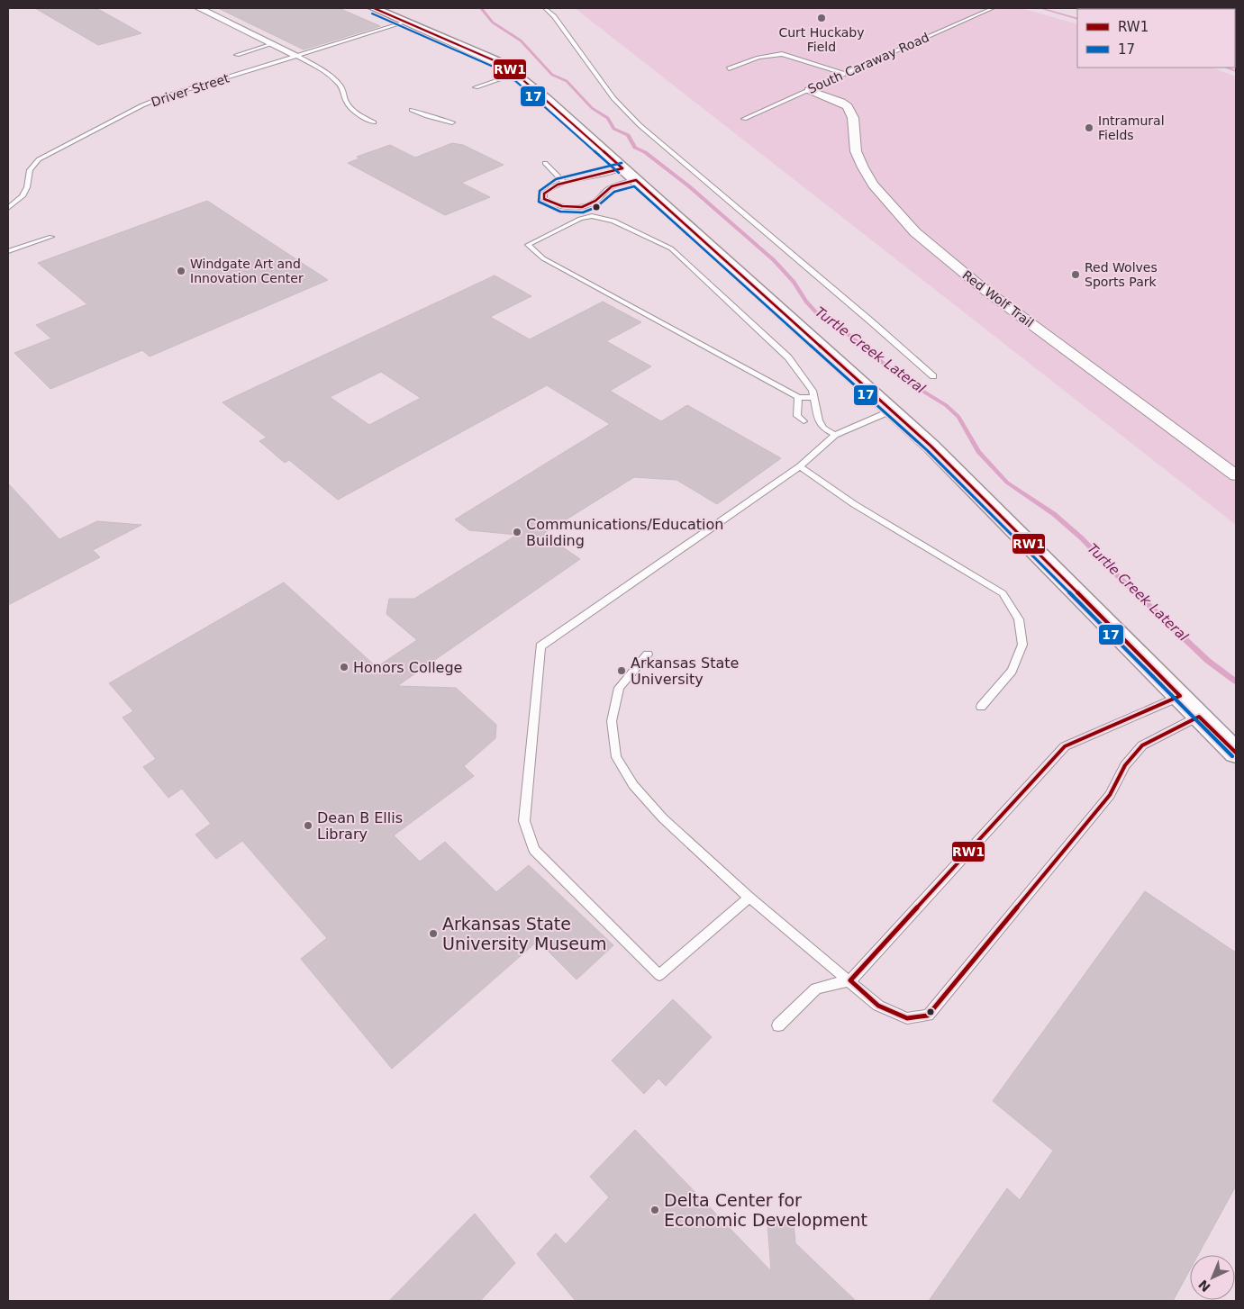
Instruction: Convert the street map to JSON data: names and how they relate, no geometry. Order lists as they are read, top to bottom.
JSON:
{
  "streets": {
    "street": ["Red Wolf Trail"],
    "lane": ["South Caraway Road", "Driver Street"]
  },
  "crossings": [
    ["South Caraway Road", "Red Wolf Trail"]
  ],
  "water": ["Turtle Creek Lateral"],
  "places": [
    "Curt Huckaby Field",
    "Intramural Fields",
    "Windgate Art and Innovation Center",
    "Red Wolves Sports Park",
    "Communications/Education Building",
    "Honors College",
    "Arkansas State University",
    "Dean B Ellis Library",
    "Arkansas State University Museum",
    "Delta Center for Economic Development"
  ],
  "lines": ["transit line RW1", "transit line 17"],
  "legend": ["RW1", "17"],
  "north": "bottom left"
}
